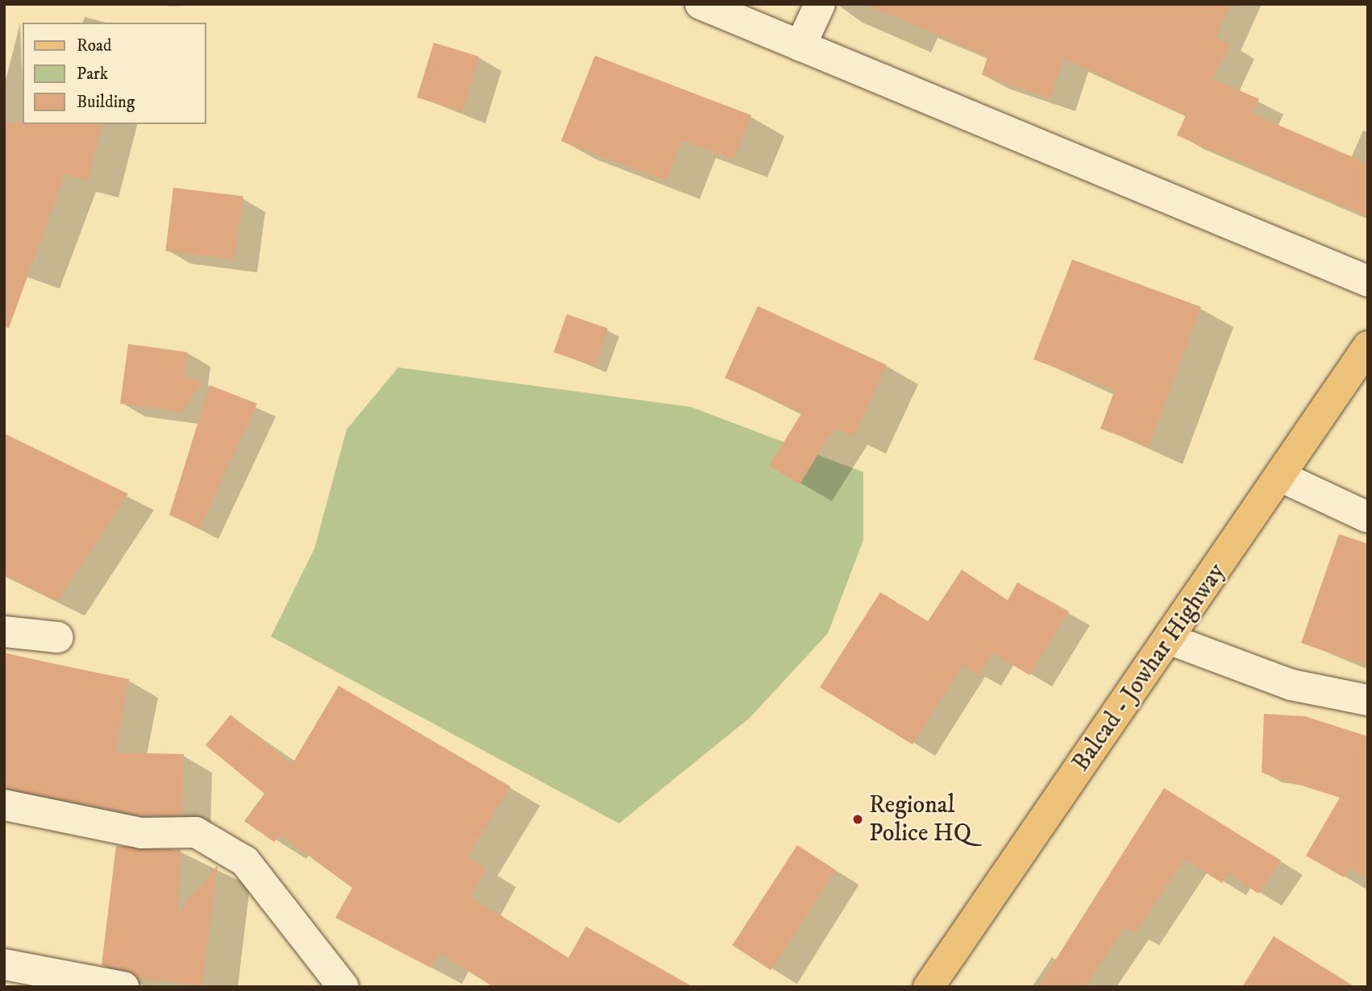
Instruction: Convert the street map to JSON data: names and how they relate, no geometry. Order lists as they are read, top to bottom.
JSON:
{
  "streets": {
    "main road": ["Balcad - Jowhar Highway"]
  },
  "places": ["Regional Police HQ"],
  "legend": ["Road", "Park", "Building"]
}
